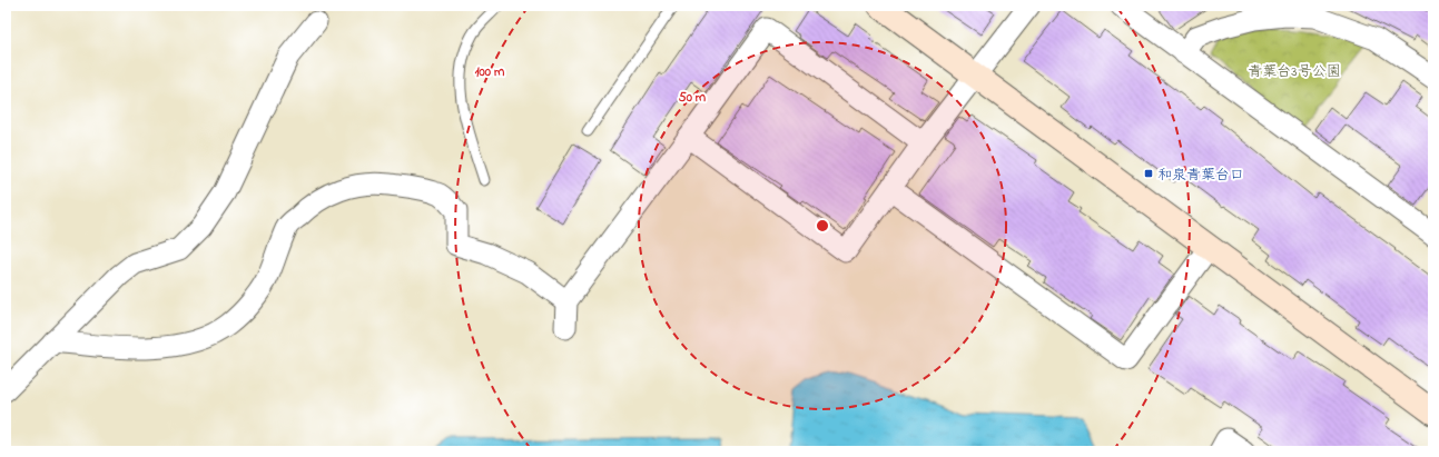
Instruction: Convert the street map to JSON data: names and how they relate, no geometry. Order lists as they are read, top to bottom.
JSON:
{
  "parks": ["青葉台3号公園"],
  "places": {
    "transit": ["和泉青葉台口"]
  },
  "rings": ["100 m", "50 m"]
}
